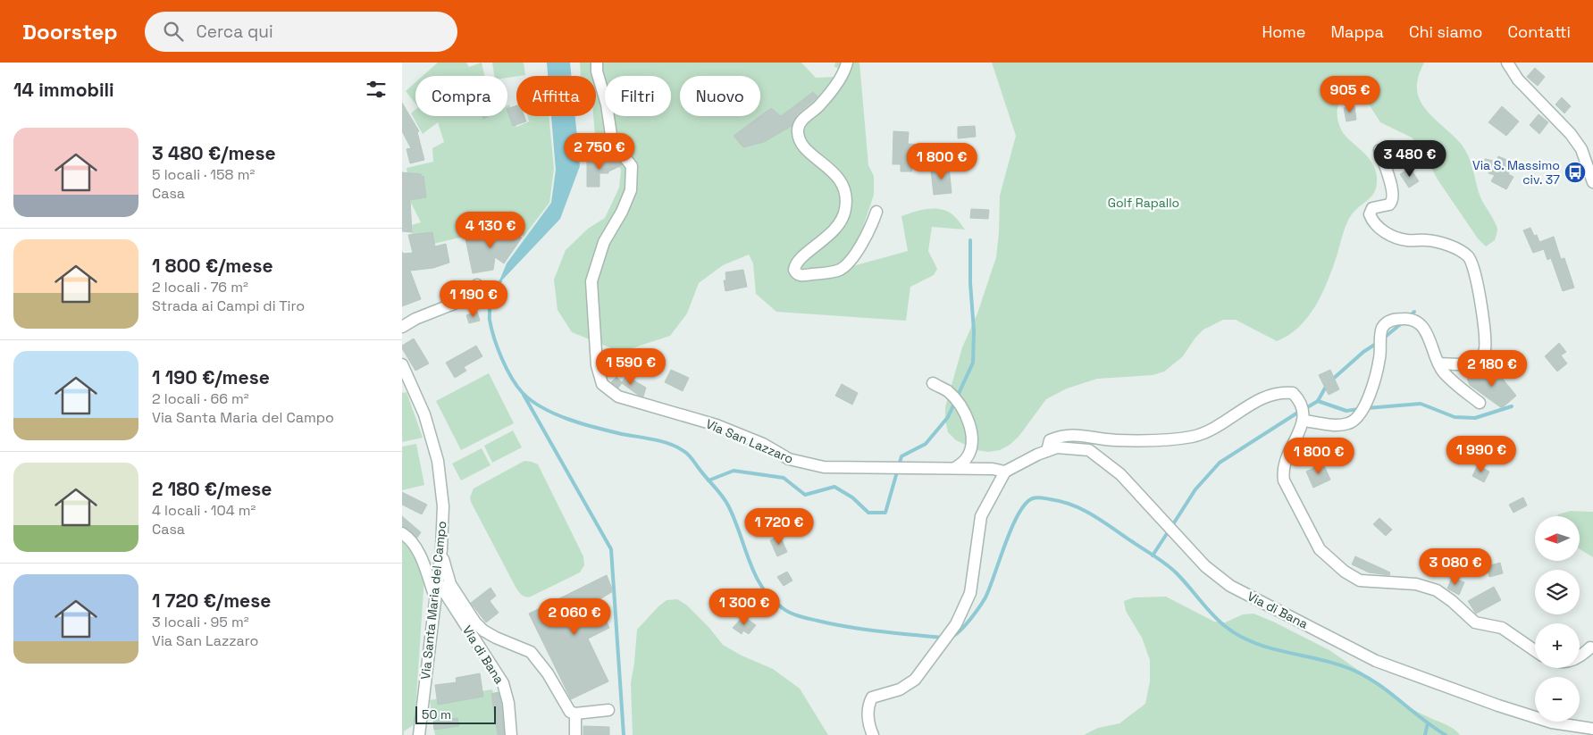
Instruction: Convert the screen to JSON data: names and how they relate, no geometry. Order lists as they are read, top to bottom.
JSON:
{
  "streets": {
    "street": ["Via San Lazzaro", "Via Santa Maria del Campo", "Via di Bana"]
  },
  "crossings": [
    ["Via San Lazzaro", "Via di Bana"],
    ["Via Santa Maria del Campo", "Via di Bana"]
  ],
  "parks": ["Golf Rapallo"],
  "places": {
    "bus stop": ["Via S. Massimo civ. 37"]
  },
  "scale_bar": "50 m",
  "north": "left",
  "page": {
    "header": "Doorstep",
    "search": "Cerca qui",
    "nav": [
      "Home",
      "Mappa",
      "Chi siamo",
      "Contatti"
    ],
    "heading": "14 immobili",
    "price": [
      "905 €",
      "2 750 €",
      "3 480 €",
      "1 800 €",
      "4 130 €",
      "1 190 €",
      "1 590 €",
      "2 180 €",
      "1 990 €",
      "1 800 €",
      "1 720 €",
      "3 080 €",
      "1 300 €",
      "2 060 €"
    ],
    "chip": [
      "Compra",
      "Affitta",
      "Filtri",
      "Nuovo"
    ],
    "list": [
      {
        "name": "3 480 €/mese",
        "note": "5 locali · 158 m² · Casa"
      },
      {
        "name": "1 800 €/mese",
        "note": "2 locali · 76 m² · Strada ai Campi di Tiro"
      },
      {
        "name": "1 190 €/mese",
        "note": "2 locali · 66 m² · Via Santa Maria del Campo"
      },
      {
        "name": "2 180 €/mese",
        "note": "4 locali · 104 m² · Casa"
      },
      {
        "name": "1 720 €/mese",
        "note": "3 locali · 95 m² · Via San Lazzaro"
      }
    ],
    "map_buttons": ["+", "−"],
    "scale": "50 m"
  }
}
